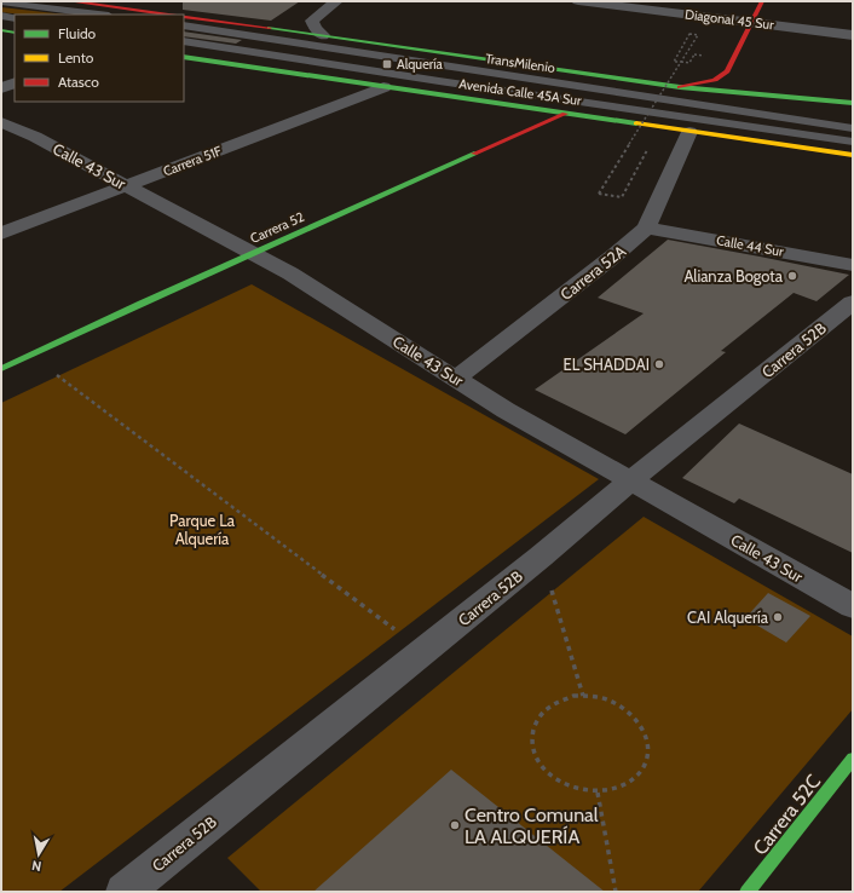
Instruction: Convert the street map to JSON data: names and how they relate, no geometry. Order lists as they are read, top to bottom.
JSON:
{
  "streets": {
    "main road": ["Avenida Calle 45A Sur", "Carrera 52", "Carrera 52C"],
    "street": [
      "Diagonal 45 Sur",
      "Carrera 51F",
      "Calle 43 Sur",
      "Calle 44 Sur",
      "Carrera 52A",
      "Carrera 52B"
    ],
    "lane": ["TransMilenio"]
  },
  "crossings": [
    ["Avenida Calle 45A Sur", "Carrera 51F"],
    ["Avenida Calle 45A Sur", "Carrera 52"],
    ["Avenida Calle 45A Sur", "Carrera 52A"],
    ["Carrera 51F", "Calle 43 Sur"],
    ["Calle 43 Sur", "Carrera 52"],
    ["Calle 43 Sur", "Carrera 52A"],
    ["Calle 43 Sur", "Carrera 52B"],
    ["Calle 44 Sur", "Carrera 52A"]
  ],
  "parks": ["Parque La Alquería"],
  "places": {
    "transit": ["Alquería"],
    "other": [
      "Alianza Bogota",
      "EL SHADDAI",
      "CAI Alquería",
      "Centro Comunal LA ALQUERÍA"
    ]
  },
  "legend": ["Fluido", "Lento", "Atasco"],
  "north": "bottom"
}
